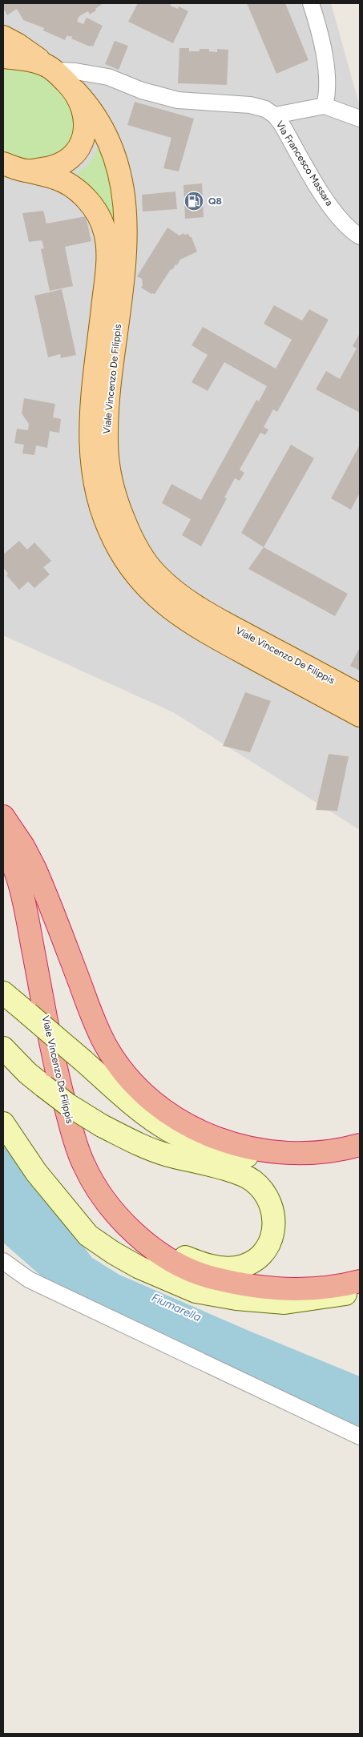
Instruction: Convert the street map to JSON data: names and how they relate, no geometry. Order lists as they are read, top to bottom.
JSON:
{
  "streets": {
    "highway": ["Viale Vincenzo De Filippis"],
    "street": ["Via Francesco Massara"]
  },
  "crossings": [
    ["Via Francesco Massara", "Viale Vincenzo De Filippis"]
  ],
  "water": ["Fiumarella"],
  "places": {
    "fuel station": ["Q8"]
  }
}
